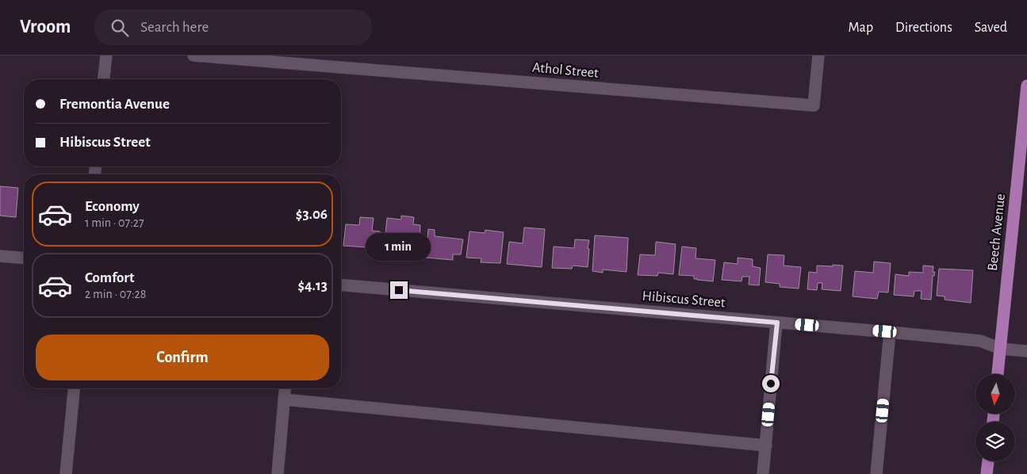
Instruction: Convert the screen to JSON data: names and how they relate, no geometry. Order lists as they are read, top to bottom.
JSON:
{
  "streets": {
    "main road": ["Beech Avenue"],
    "street": ["Athol Street", "Hibiscus Street"]
  },
  "crossings": [
    ["Beech Avenue", "Hibiscus Street"]
  ],
  "north": "bottom",
  "page": {
    "header": "Vroom",
    "search": "Search here",
    "nav": ["Map", "Directions", "Saved"],
    "banner": ["Fremontia Avenue", "Hibiscus Street"],
    "list": [
      {
        "name": "Economy",
        "note": "1 min · 07:27",
        "value": "$3.06"
      },
      {
        "name": "Comfort",
        "note": "2 min · 07:28",
        "value": "$4.13"
      }
    ],
    "bubble": "1 min",
    "buttons": "Confirm"
  }
}
